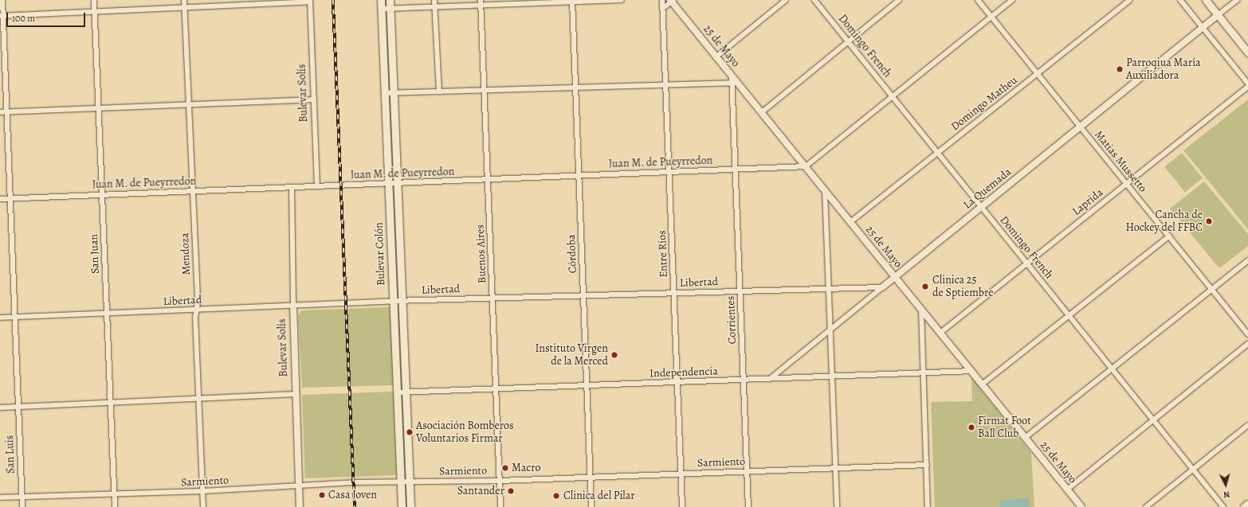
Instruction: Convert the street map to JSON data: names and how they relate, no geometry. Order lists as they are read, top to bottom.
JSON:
{
  "streets": {
    "main road": ["Bulevar Colón"],
    "street": [
      "25 de Mayo",
      "Domingo French",
      "Bulevar Solís",
      "Domingo Matheu",
      "Matias Mussetto",
      "Juan M. de Pueyrredon",
      "La Quemada",
      "Laprida",
      "San Juan",
      "Mendoza",
      "Buenos Aires",
      "Córdoba",
      "Entre Ríos",
      "Libertad",
      "Corrientes",
      "Independencia",
      "San Luis",
      "Sarmiento"
    ]
  },
  "crossings": [
    ["25 de Mayo", "Domingo Matheu"],
    ["25 de Mayo", "Juan M. de Pueyrredon"],
    ["25 de Mayo", "La Quemada"],
    ["25 de Mayo", "Laprida"],
    ["25 de Mayo", "Corrientes"],
    ["25 de Mayo", "Independencia"],
    ["Domingo French", "Domingo Matheu"],
    ["Domingo French", "La Quemada"],
    ["Domingo French", "Laprida"],
    ["Bulevar Solís", "Juan M. de Pueyrredon"],
    ["Bulevar Solís", "Libertad"],
    ["Bulevar Solís", "Sarmiento"],
    ["Domingo Matheu", "Matias Mussetto"],
    ["Matias Mussetto", "La Quemada"],
    ["Matias Mussetto", "Laprida"],
    ["Juan M. de Pueyrredon", "San Juan"],
    ["Juan M. de Pueyrredon", "Mendoza"],
    ["Juan M. de Pueyrredon", "Bulevar Colón"],
    ["Juan M. de Pueyrredon", "Buenos Aires"],
    ["Juan M. de Pueyrredon", "Córdoba"],
    ["Juan M. de Pueyrredon", "Entre Ríos"],
    ["Juan M. de Pueyrredon", "Corrientes"],
    ["Juan M. de Pueyrredon", "San Luis"],
    ["La Quemada", "Libertad"],
    ["La Quemada", "Independencia"],
    ["San Juan", "Libertad"],
    ["San Juan", "Sarmiento"],
    ["Mendoza", "Libertad"],
    ["Mendoza", "Sarmiento"],
    ["Bulevar Colón", "Libertad"],
    ["Bulevar Colón", "Independencia"],
    ["Bulevar Colón", "Sarmiento"],
    ["Buenos Aires", "Libertad"],
    ["Buenos Aires", "Independencia"],
    ["Buenos Aires", "Sarmiento"],
    ["Córdoba", "Libertad"],
    ["Córdoba", "Independencia"],
    ["Córdoba", "Sarmiento"],
    ["Entre Ríos", "Libertad"],
    ["Entre Ríos", "Independencia"],
    ["Entre Ríos", "Sarmiento"],
    ["Libertad", "Corrientes"],
    ["Libertad", "San Luis"],
    ["Corrientes", "Independencia"],
    ["Corrientes", "Sarmiento"],
    ["San Luis", "Sarmiento"]
  ],
  "places": [
    "Parroqiua María Auxiliadora",
    "Cancha de Hockey del FFBC",
    "Clinica 25 de Sptiembre",
    "Instituto Virgen de la Merced",
    "Firmat Foot Ball Club",
    "Asociación Bomberos Voluntarios Firmar",
    "Macro",
    "Santander",
    "Casa Joven",
    "Clinica del Pilar"
  ],
  "scale_bar": "100 m",
  "north": "bottom"
}
